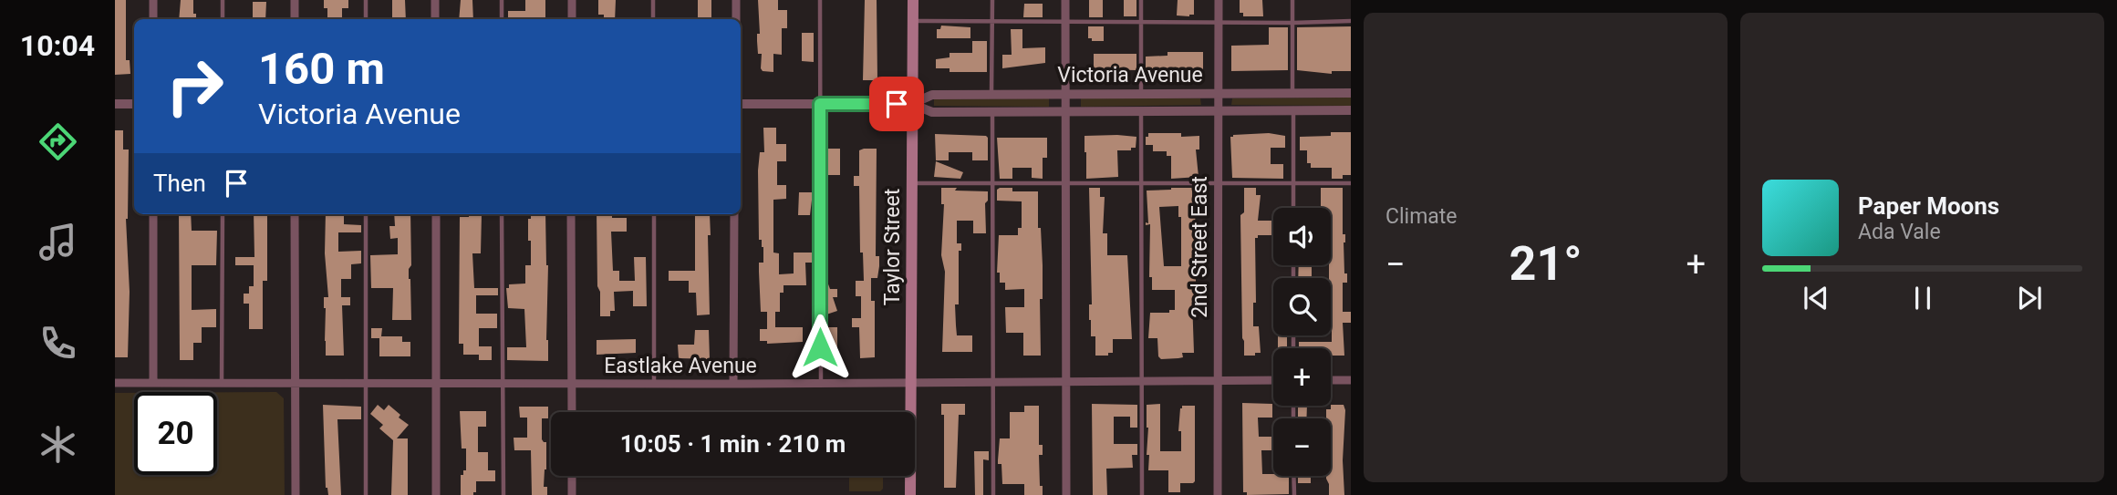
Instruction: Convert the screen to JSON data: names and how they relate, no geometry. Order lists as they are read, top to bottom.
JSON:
{
  "streets": {
    "main road": ["Taylor Street"],
    "street": ["Victoria Avenue", "2nd Street East", "Eastlake Avenue"]
  },
  "crossings": [
    ["Victoria Avenue", "Taylor Street"],
    ["Victoria Avenue", "2nd Street East"],
    ["Taylor Street", "Eastlake Avenue"],
    ["2nd Street East", "Eastlake Avenue"]
  ],
  "page": {
    "tabs": "10:04",
    "tile": "Climate",
    "turn": ["160 m", "Victoria Avenue"],
    "then": "Then",
    "song": ["Paper Moons", "Ada Vale"],
    "map_buttons": ["+", "−"],
    "heat": ["−", "21°", "+"],
    "limit": "20",
    "trip": "10:05 · 1 min · 210 m"
  }
}
